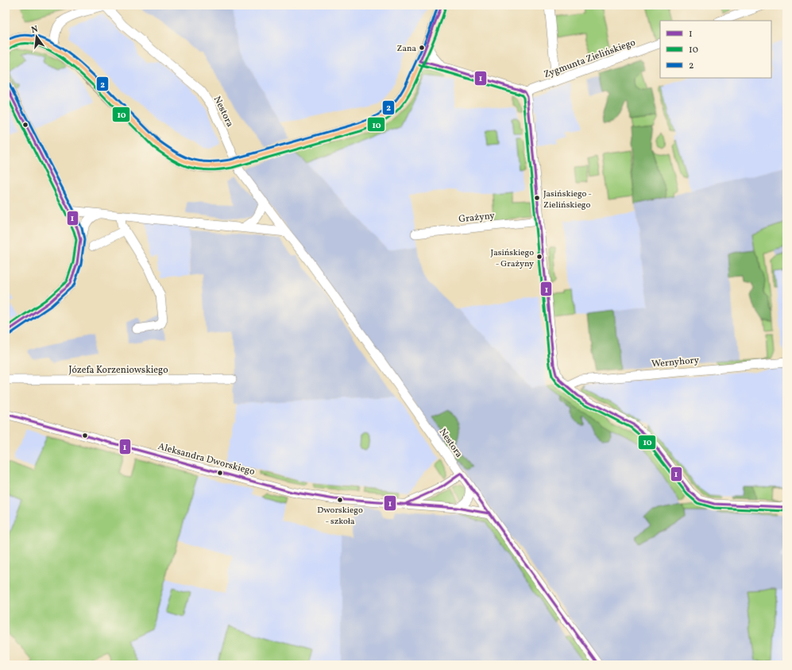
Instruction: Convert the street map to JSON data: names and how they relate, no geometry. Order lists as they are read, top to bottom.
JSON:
{
  "streets": {
    "street": [
      "Zygmunta Zielińskiego",
      "Nestora",
      "Grażyny",
      "Wernyhory",
      "Józefa Korzeniowskiego",
      "Aleksandra Dworskiego"
    ]
  },
  "crossings": [
    ["Nestora", "Aleksandra Dworskiego"]
  ],
  "places": [
    "Zana",
    "Jasińskiego - Zielińskiego",
    "Jasińskiego - Grażyny",
    "Dworskiego - szkoła"
  ],
  "lines": ["transit line 1", "transit line 2", "transit line 10"],
  "legend": ["1", "10", "2"],
  "north": "top"
}
